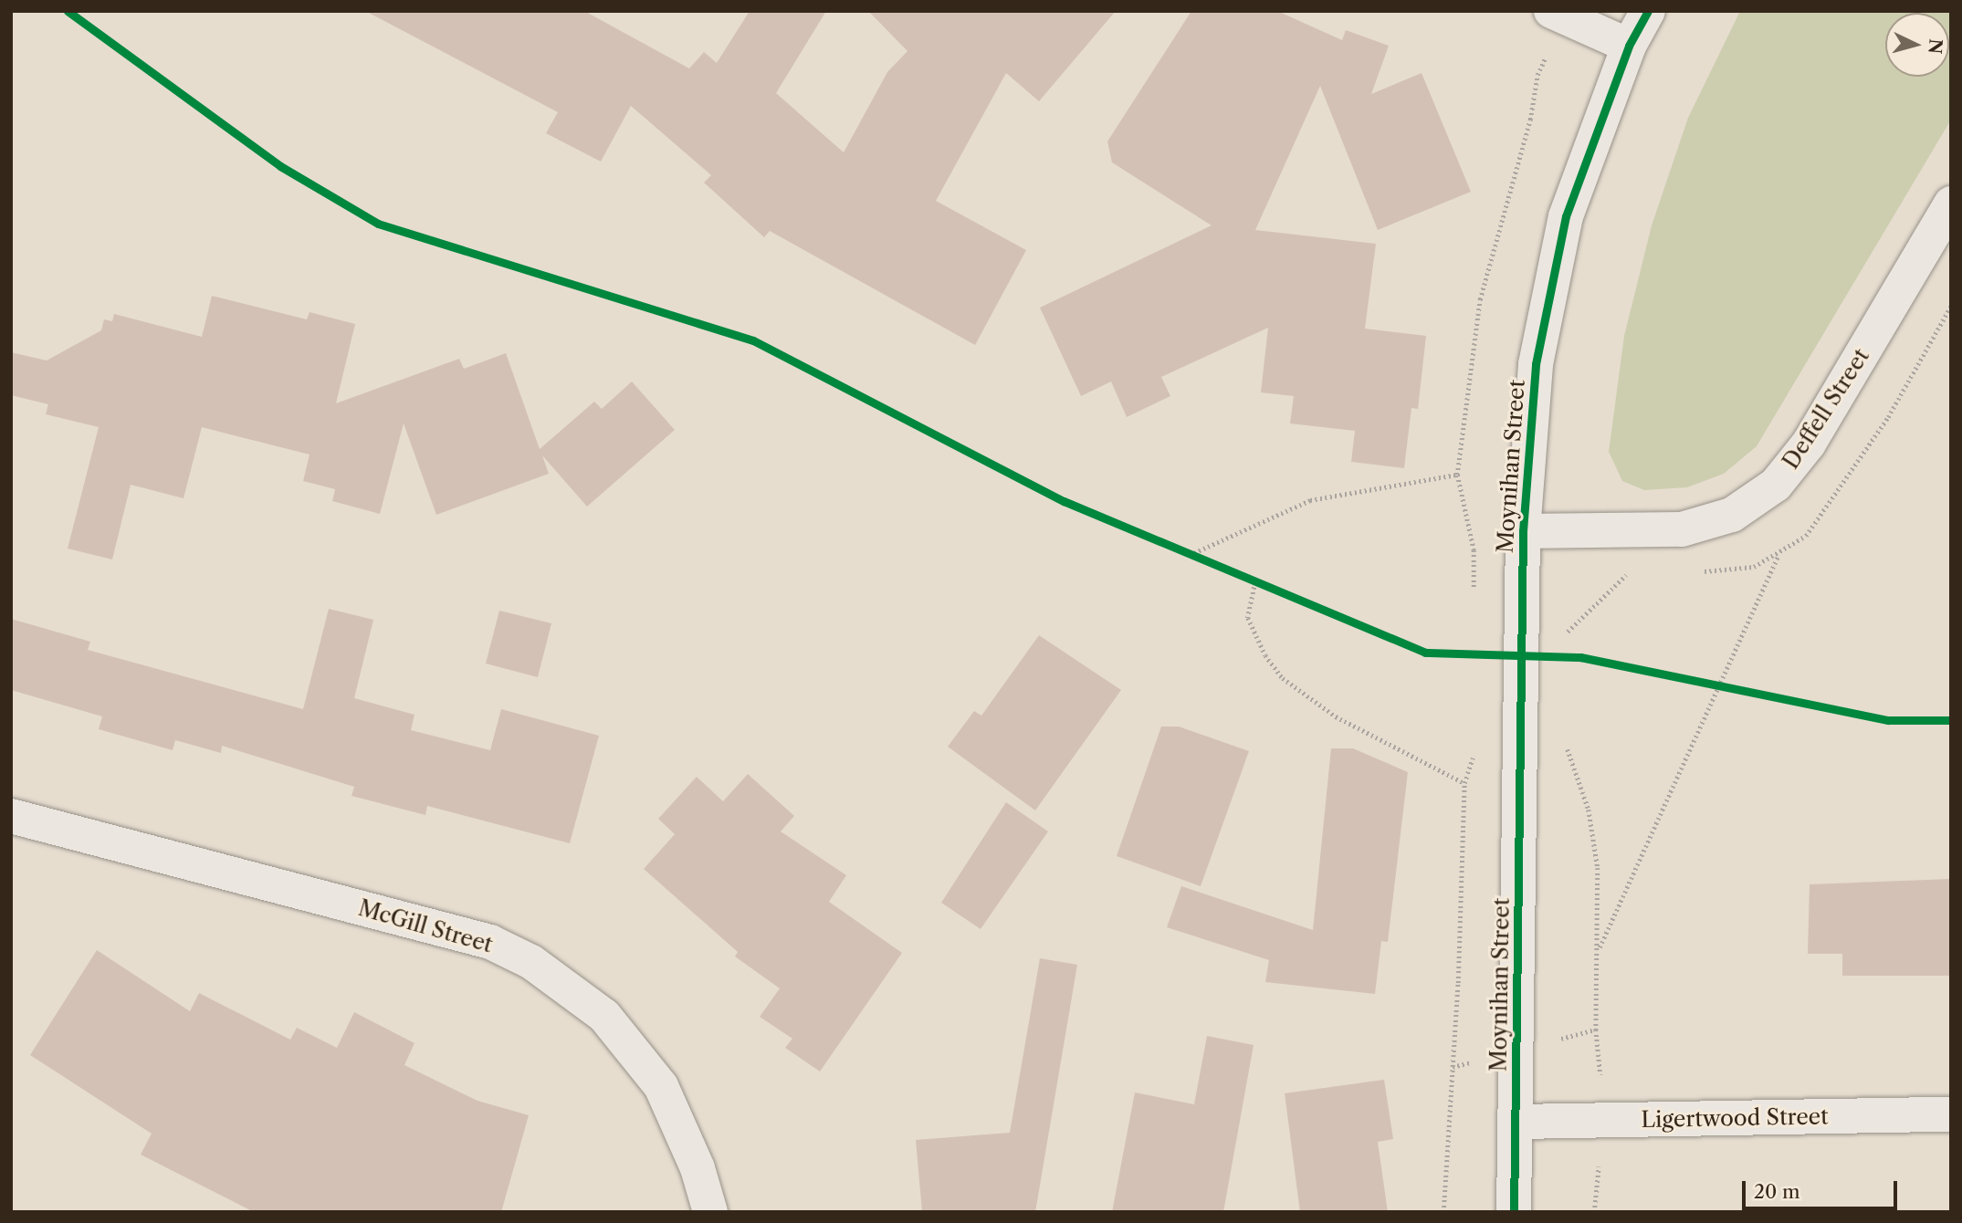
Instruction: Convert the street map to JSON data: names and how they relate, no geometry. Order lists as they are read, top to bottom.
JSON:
{
  "streets": {
    "street": [
      "Deffell Street",
      "Moynihan Street",
      "McGill Street",
      "Ligertwood Street"
    ]
  },
  "crossings": [
    ["Deffell Street", "Moynihan Street"],
    ["Moynihan Street", "Ligertwood Street"]
  ],
  "scale_bar": "20 m",
  "north": "right"
}
